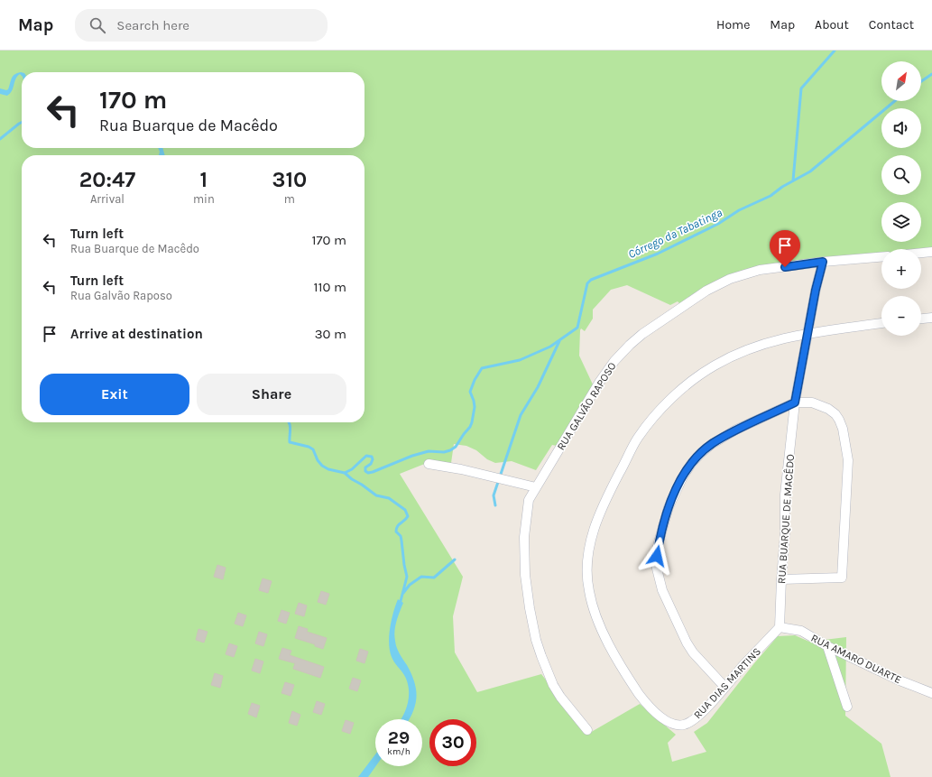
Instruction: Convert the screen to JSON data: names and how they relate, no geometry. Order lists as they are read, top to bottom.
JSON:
{
  "streets": {
    "street": [
      "RUA GALVÃO RAPOSO",
      "RUA BUARQUE DE MACÊDO",
      "RUA AMARO DUARTE",
      "RUA DIAS MARTINS"
    ]
  },
  "crossings": [
    ["RUA GALVÃO RAPOSO", "RUA BUARQUE DE MACÊDO"],
    ["RUA BUARQUE DE MACÊDO", "RUA AMARO DUARTE"],
    ["RUA BUARQUE DE MACÊDO", "RUA DIAS MARTINS"],
    ["RUA AMARO DUARTE", "RUA DIAS MARTINS"]
  ],
  "water": ["Córrego da Tabatinga"],
  "north": "top right",
  "page": {
    "header": "Map",
    "search": "Search here",
    "nav": [
      "Home",
      "Map",
      "About",
      "Contact"
    ],
    "map_buttons": ["+", "−"],
    "turn": ["170 m", "Rua Buarque de Macêdo"],
    "eta": [
      "20:47",
      "Arrival",
      "1",
      "min",
      "310",
      "m"
    ],
    "list": [
      {
        "name": "Turn left",
        "note": "Rua Buarque de Macêdo",
        "value": "170 m"
      },
      {
        "name": "Turn left",
        "note": "Rua Galvão Raposo",
        "value": "110 m"
      },
      {
        "name": "Arrive at destination",
        "value": "30 m"
      }
    ],
    "buttons": ["Exit", "Share"],
    "speed": "29 km/h",
    "limit": "30"
  }
}
